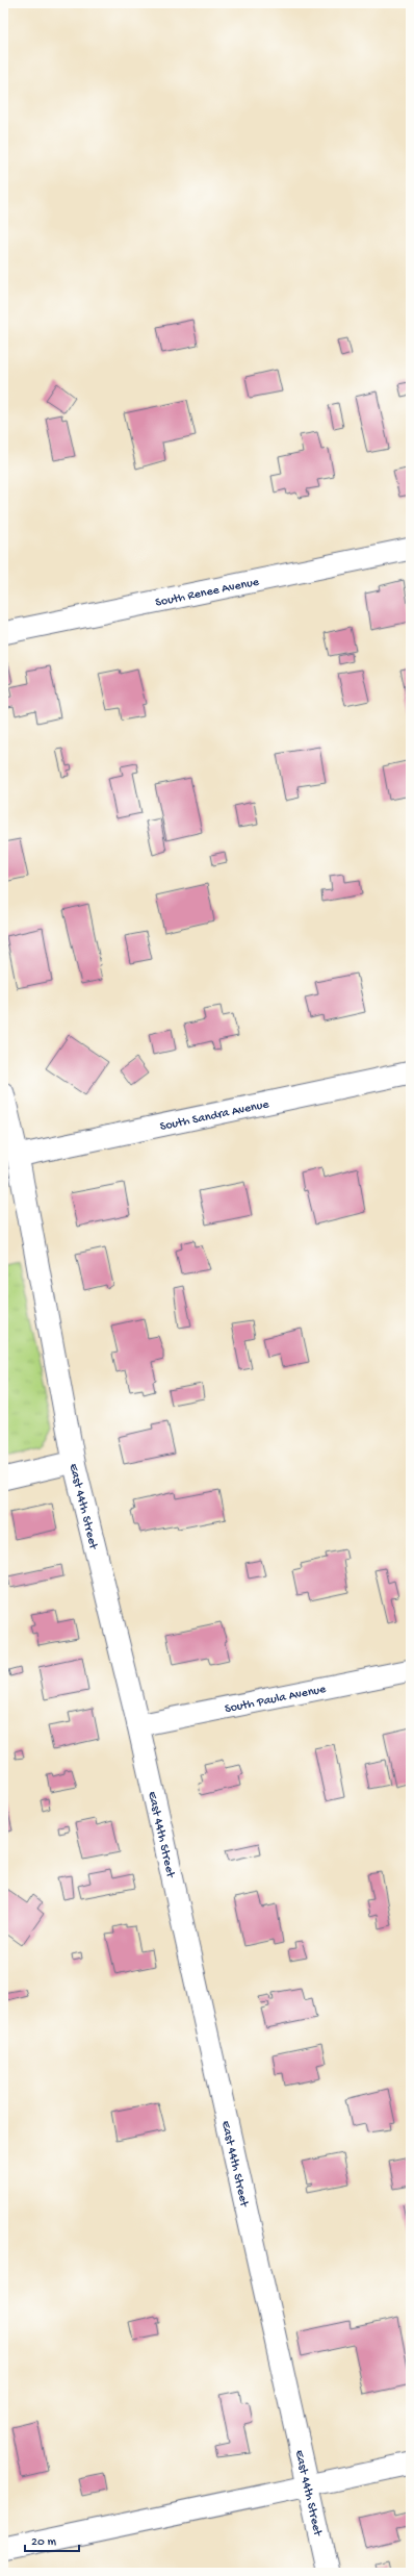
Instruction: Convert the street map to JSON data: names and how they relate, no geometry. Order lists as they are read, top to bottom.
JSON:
{
  "streets": {
    "street": [
      "South Renee Avenue",
      "South Sandra Avenue",
      "East 44th Street",
      "South Paula Avenue"
    ]
  },
  "crossings": [
    ["South Sandra Avenue", "East 44th Street"],
    ["East 44th Street", "South Paula Avenue"]
  ],
  "scale_bar": "20 m"
}
